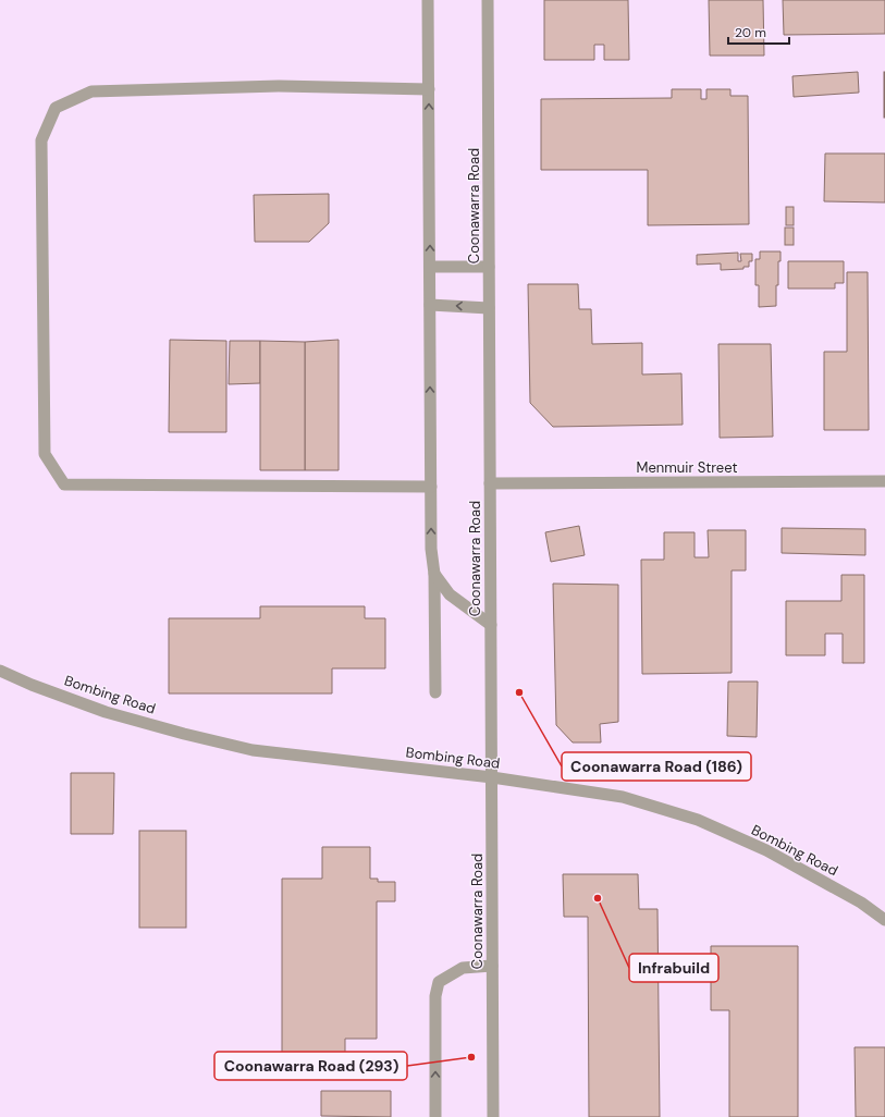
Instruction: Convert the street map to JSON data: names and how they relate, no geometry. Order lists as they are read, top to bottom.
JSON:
{
  "streets": {
    "street": ["Coonawarra Road", "Menmuir Street", "Bombing Road"]
  },
  "crossings": [
    ["Coonawarra Road", "Menmuir Street"],
    ["Coonawarra Road", "Bombing Road"]
  ],
  "places": ["Coonawarra Road (186)", "Infrabuild", "Coonawarra Road (293)"],
  "scale_bar": "20 m"
}
